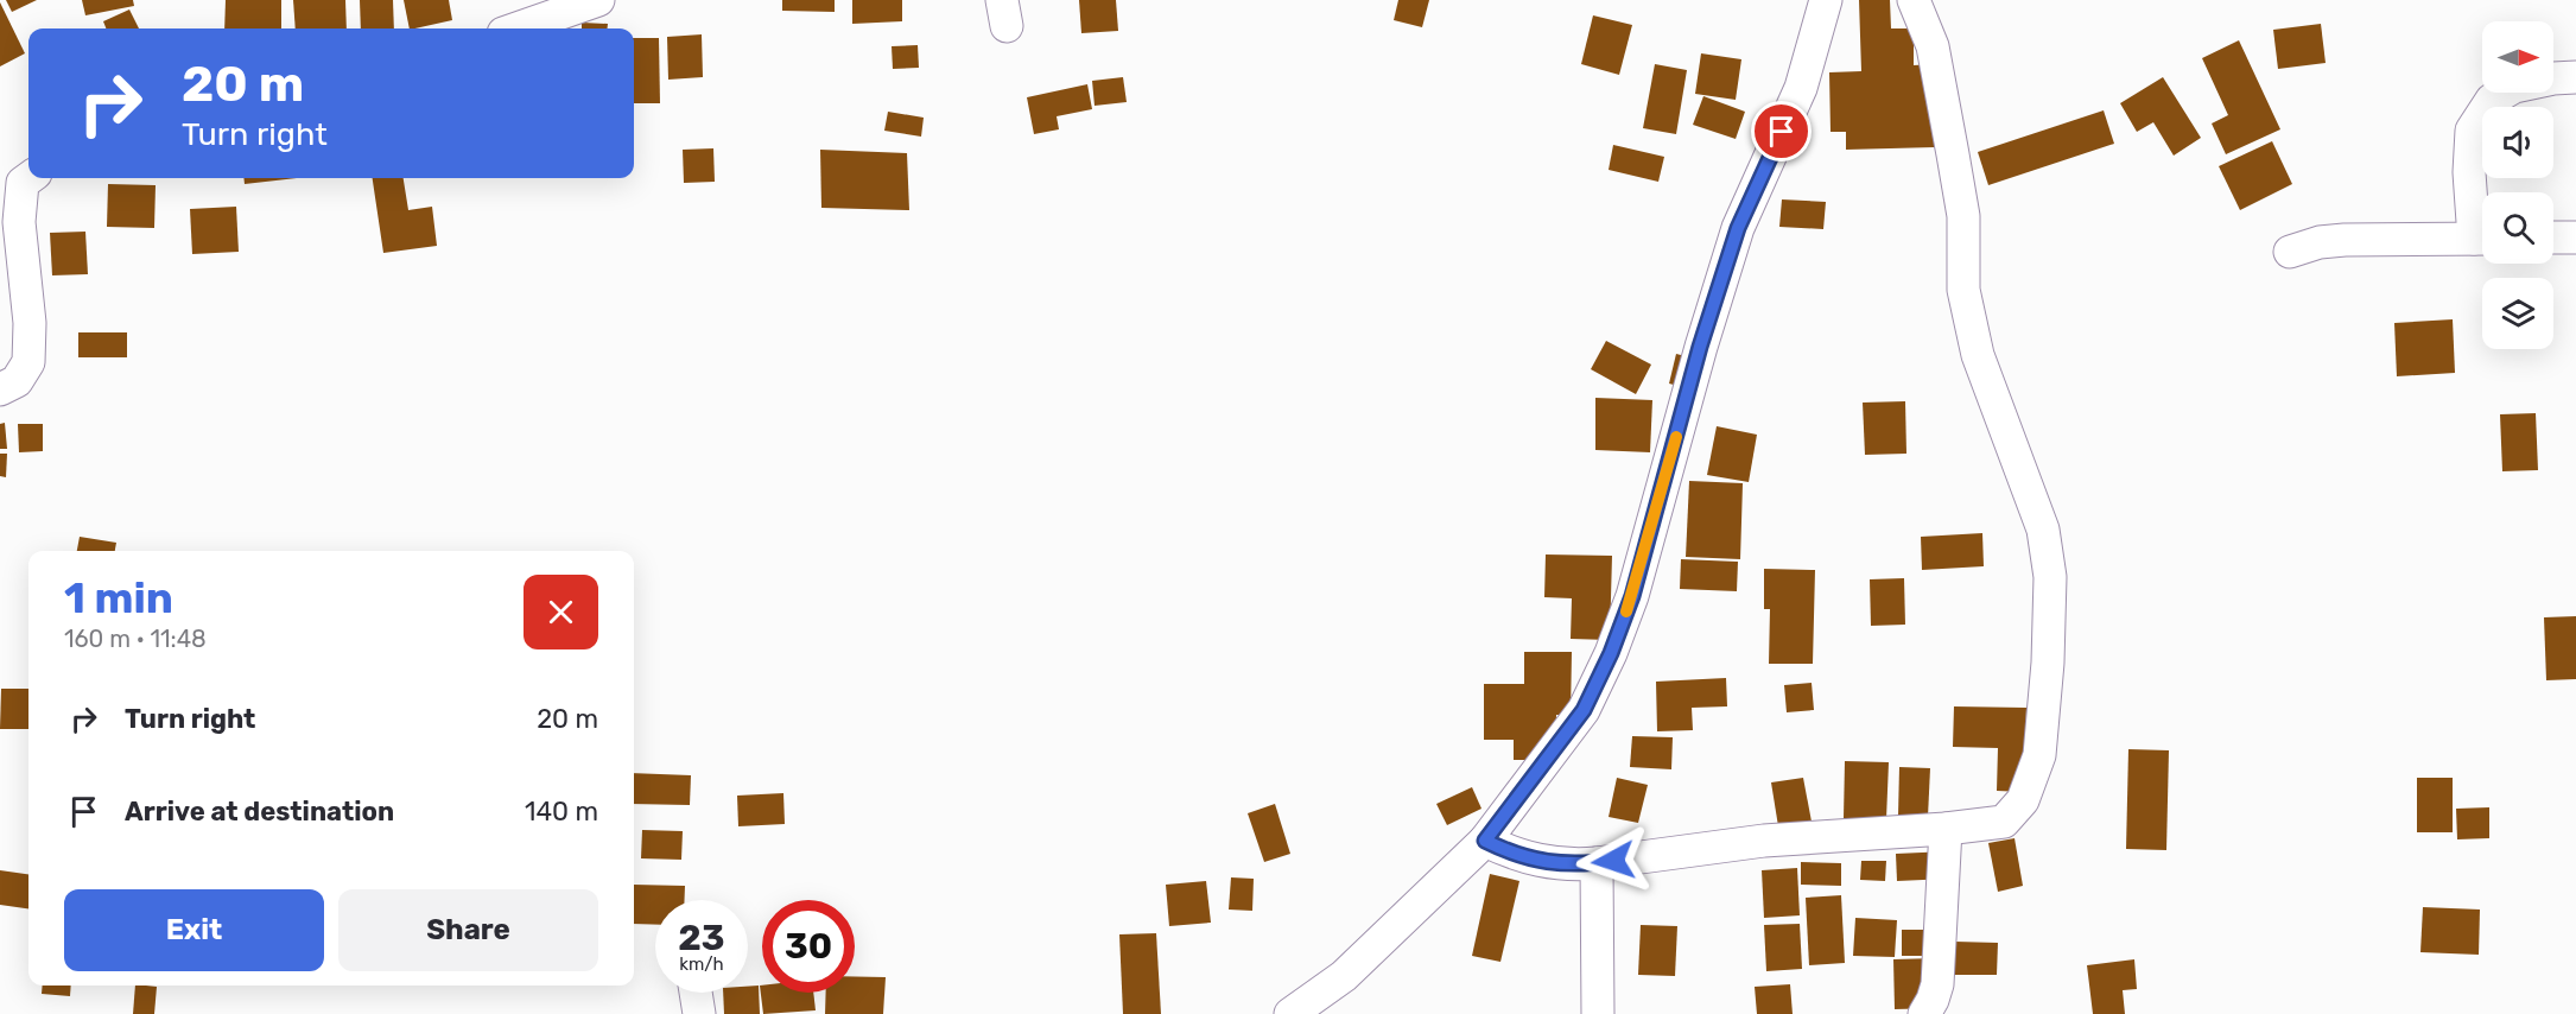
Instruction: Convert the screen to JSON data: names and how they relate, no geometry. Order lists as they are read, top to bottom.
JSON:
{
  "north": "right",
  "page": {
    "turn": ["20 m", "Turn right"],
    "heading": ["1 min", "160 m · 11:48"],
    "list": [
      {
        "name": "Turn right",
        "value": "20 m"
      },
      {
        "name": "Arrive at destination",
        "value": "140 m"
      }
    ],
    "buttons": ["Exit", "Share"],
    "speed": "23 km/h",
    "limit": "30"
  }
}
